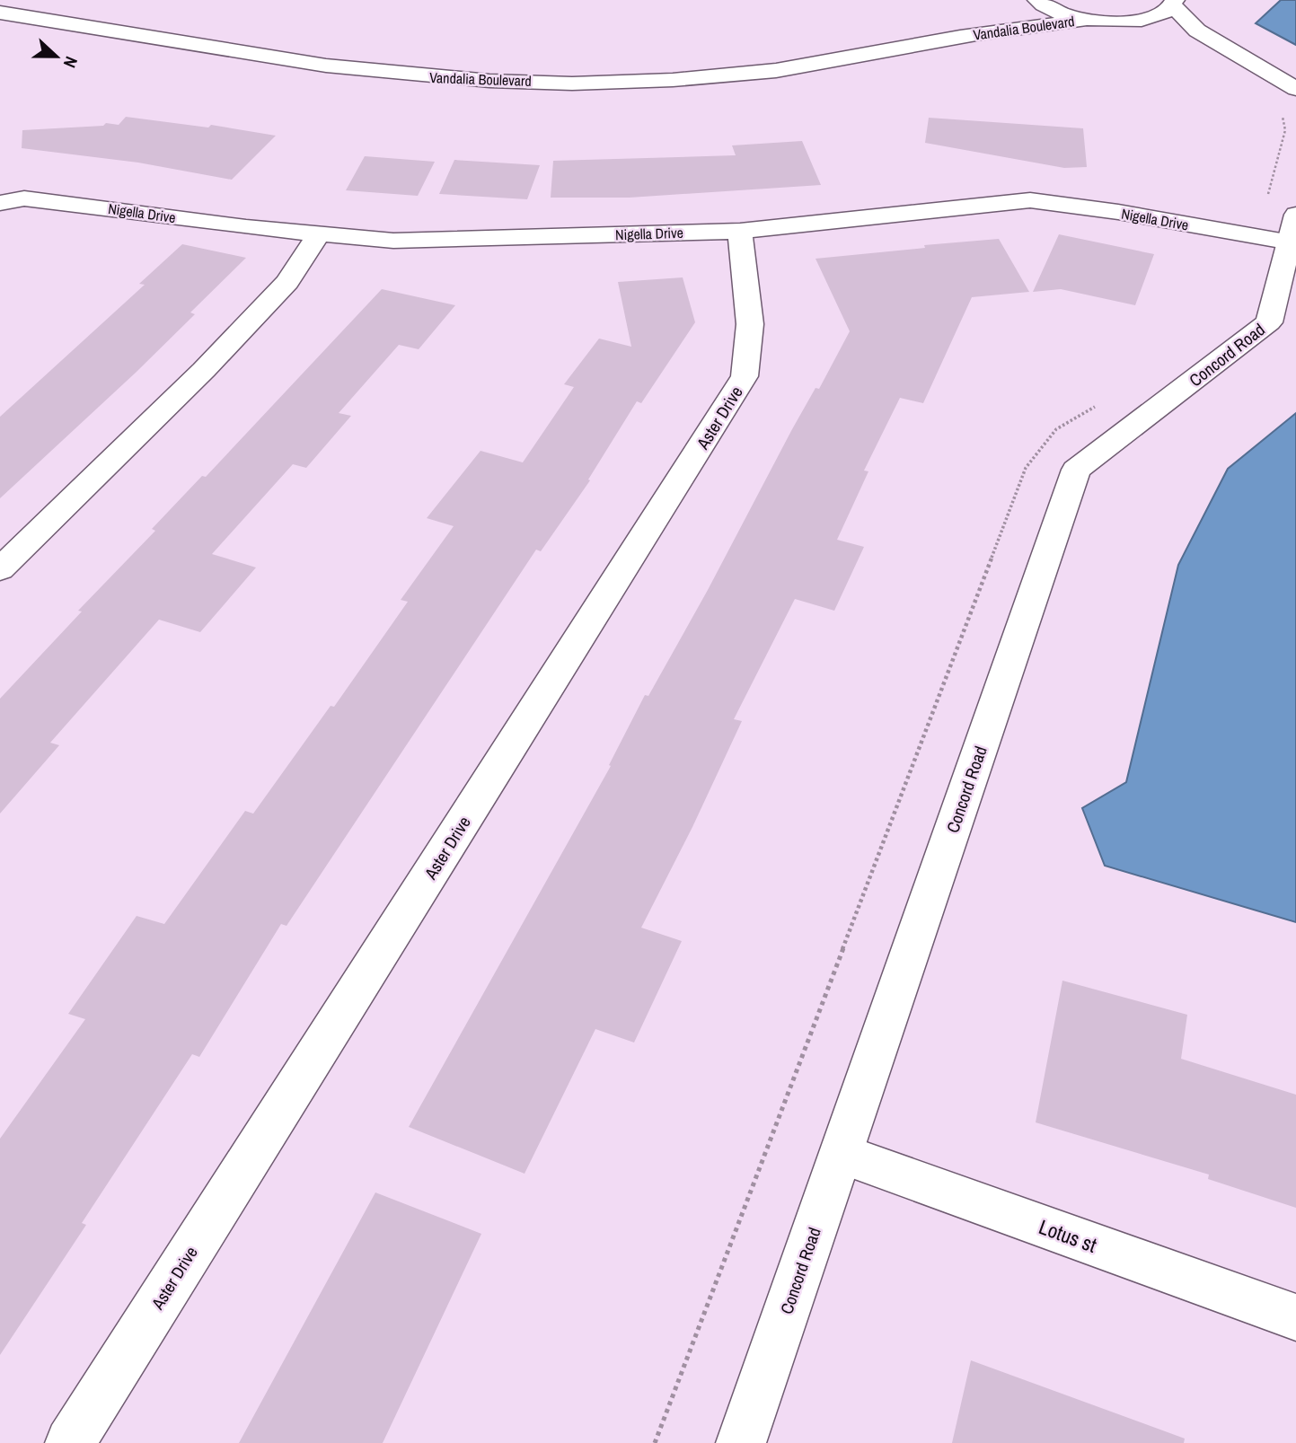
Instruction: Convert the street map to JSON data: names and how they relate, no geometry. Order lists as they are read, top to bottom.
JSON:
{
  "streets": {
    "street": [
      "Vandalia Boulevard",
      "Nigella Drive",
      "Concord Road",
      "Aster Drive",
      "Lotus st"
    ]
  },
  "crossings": [
    ["Nigella Drive", "Concord Road"],
    ["Nigella Drive", "Aster Drive"],
    ["Concord Road", "Lotus st"]
  ],
  "north": "right"
}
